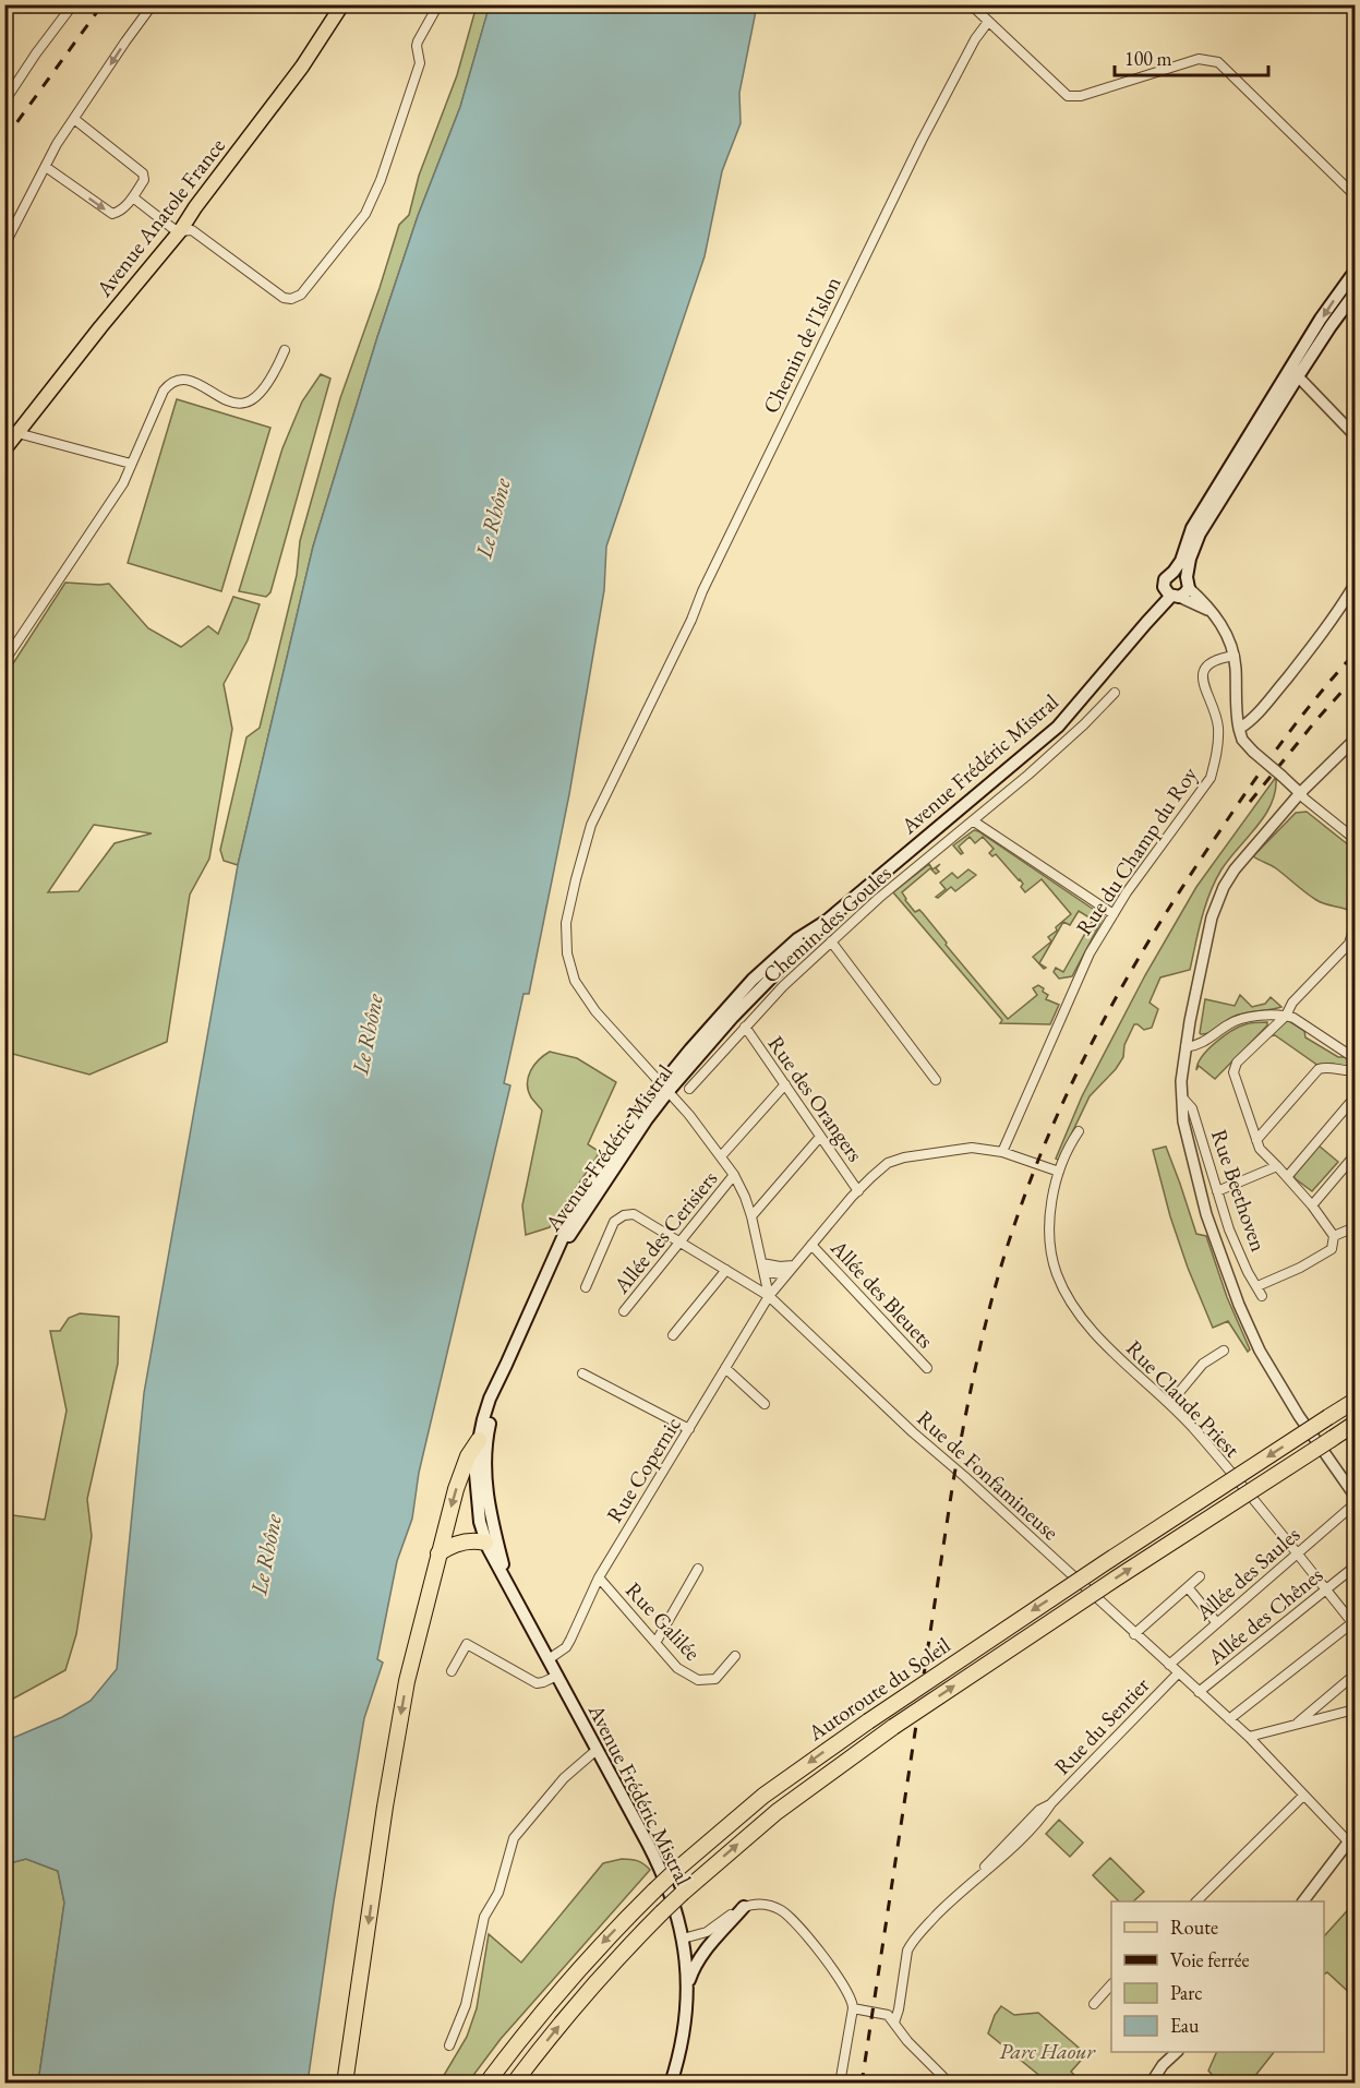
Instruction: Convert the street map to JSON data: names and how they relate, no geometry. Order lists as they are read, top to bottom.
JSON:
{
  "streets": {
    "highway": ["Autoroute du Soleil"],
    "main road": ["Avenue Anatole France", "Avenue Frédéric Mistral"],
    "street": [
      "Chemin de l'Islon",
      "Rue du Champ du Roy",
      "Chemin des Goules",
      "Rue des Orangers",
      "Rue Beethoven",
      "Allée des Cerisiers",
      "Allée des Bleuets",
      "Rue Claude Priest",
      "Rue Copernic",
      "Rue de Fonfamineuse",
      "Allée des Saules",
      "Allée des Chênes",
      "Rue Galilée",
      "Rue du Sentier"
    ]
  },
  "crossings": [
    ["Chemin de l'Islon", "Avenue Frédéric Mistral"],
    ["Avenue Frédéric Mistral", "Rue Copernic"],
    ["Rue du Champ du Roy", "Rue Copernic"],
    ["Chemin des Goules", "Rue des Orangers"],
    ["Rue des Orangers", "Rue Copernic"],
    ["Allée des Cerisiers", "Rue de Fonfamineuse"],
    ["Allée des Bleuets", "Rue Copernic"],
    ["Rue Claude Priest", "Rue Copernic"],
    ["Rue Claude Priest", "Allée des Saules"],
    ["Rue Claude Priest", "Allée des Chênes"],
    ["Rue Copernic", "Rue de Fonfamineuse"],
    ["Rue Copernic", "Rue Galilée"],
    ["Rue de Fonfamineuse", "Allée des Saules"],
    ["Rue de Fonfamineuse", "Allée des Chênes"],
    ["Rue de Fonfamineuse", "Rue du Sentier"]
  ],
  "water": ["Le Rhône"],
  "parks": ["Parc Haour"],
  "legend": [
    "Route",
    "Voie ferrée",
    "Parc",
    "Eau"
  ],
  "scale_bar": "100 m"
}
